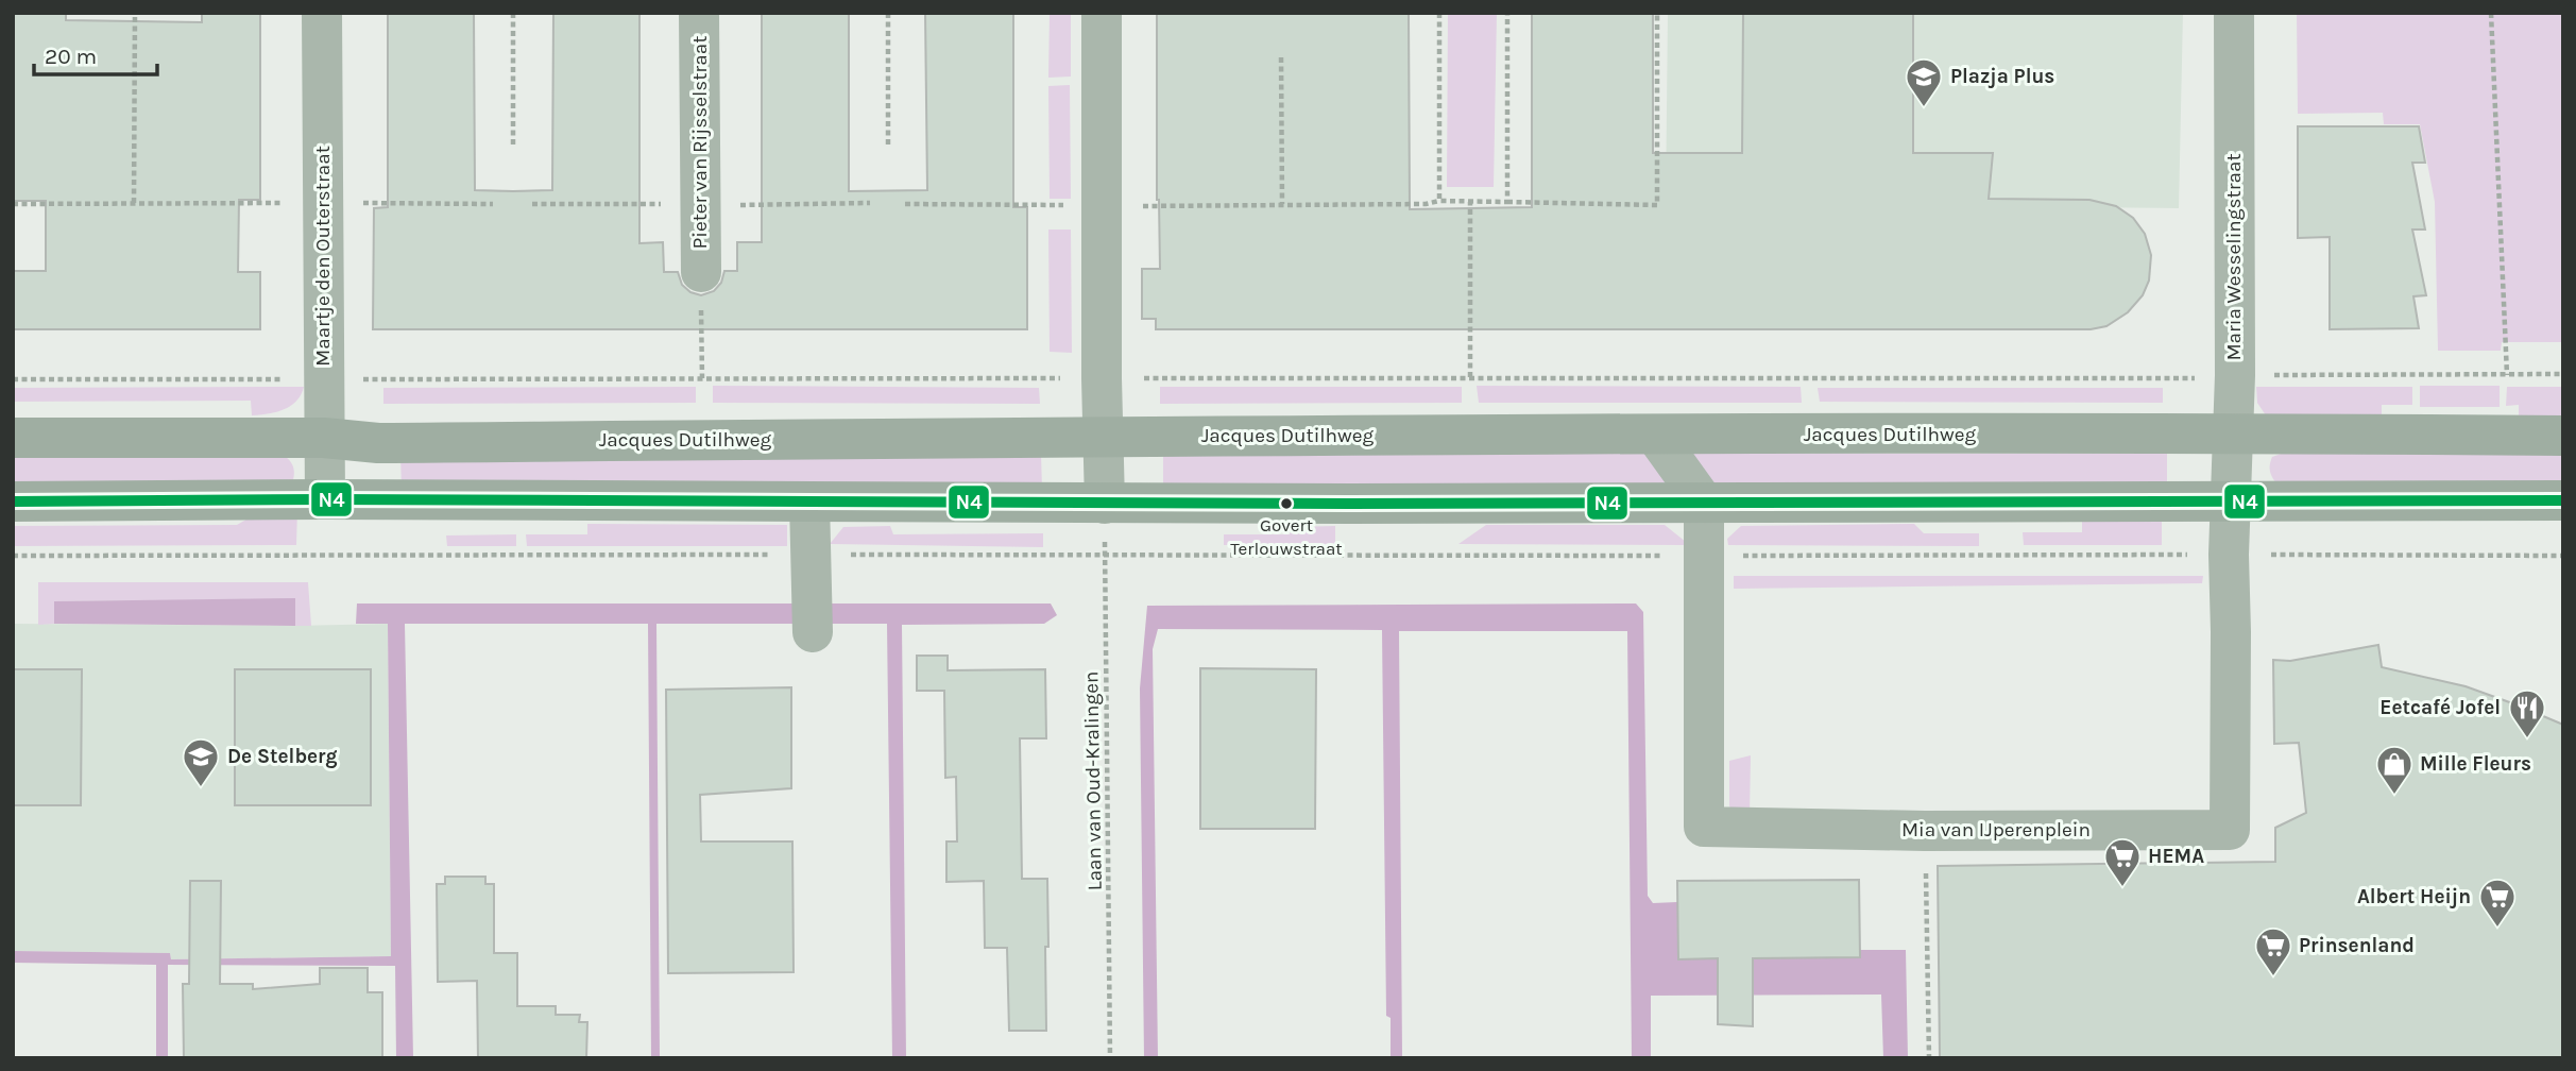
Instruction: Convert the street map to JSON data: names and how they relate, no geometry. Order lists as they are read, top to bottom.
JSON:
{
  "streets": {
    "main road": ["Jacques Dutilhweg"],
    "street": [
      "Pieter van Rijsselstraat",
      "Maartje den Outerstraat",
      "Maria Wesselingstraat",
      "Mia van IJperenplein"
    ],
    "path": ["Laan van Oud-Kralingen"]
  },
  "crossings": [
    ["Maartje den Outerstraat", "Jacques Dutilhweg"],
    ["Maria Wesselingstraat", "Jacques Dutilhweg"],
    ["Maria Wesselingstraat", "Mia van IJperenplein"]
  ],
  "places": {
    "school or university": ["Plazja Plus", "De Stelberg"],
    "other": ["Govert Terlouwstraat"],
    "restaurant": ["Eetcafé Jofel"],
    "shop": ["Mille Fleurs"],
    "supermarket": ["HEMA", "Albert Heijn", "Prinsenland"]
  },
  "lines": ["transit line N4"],
  "scale_bar": "20 m"
}
